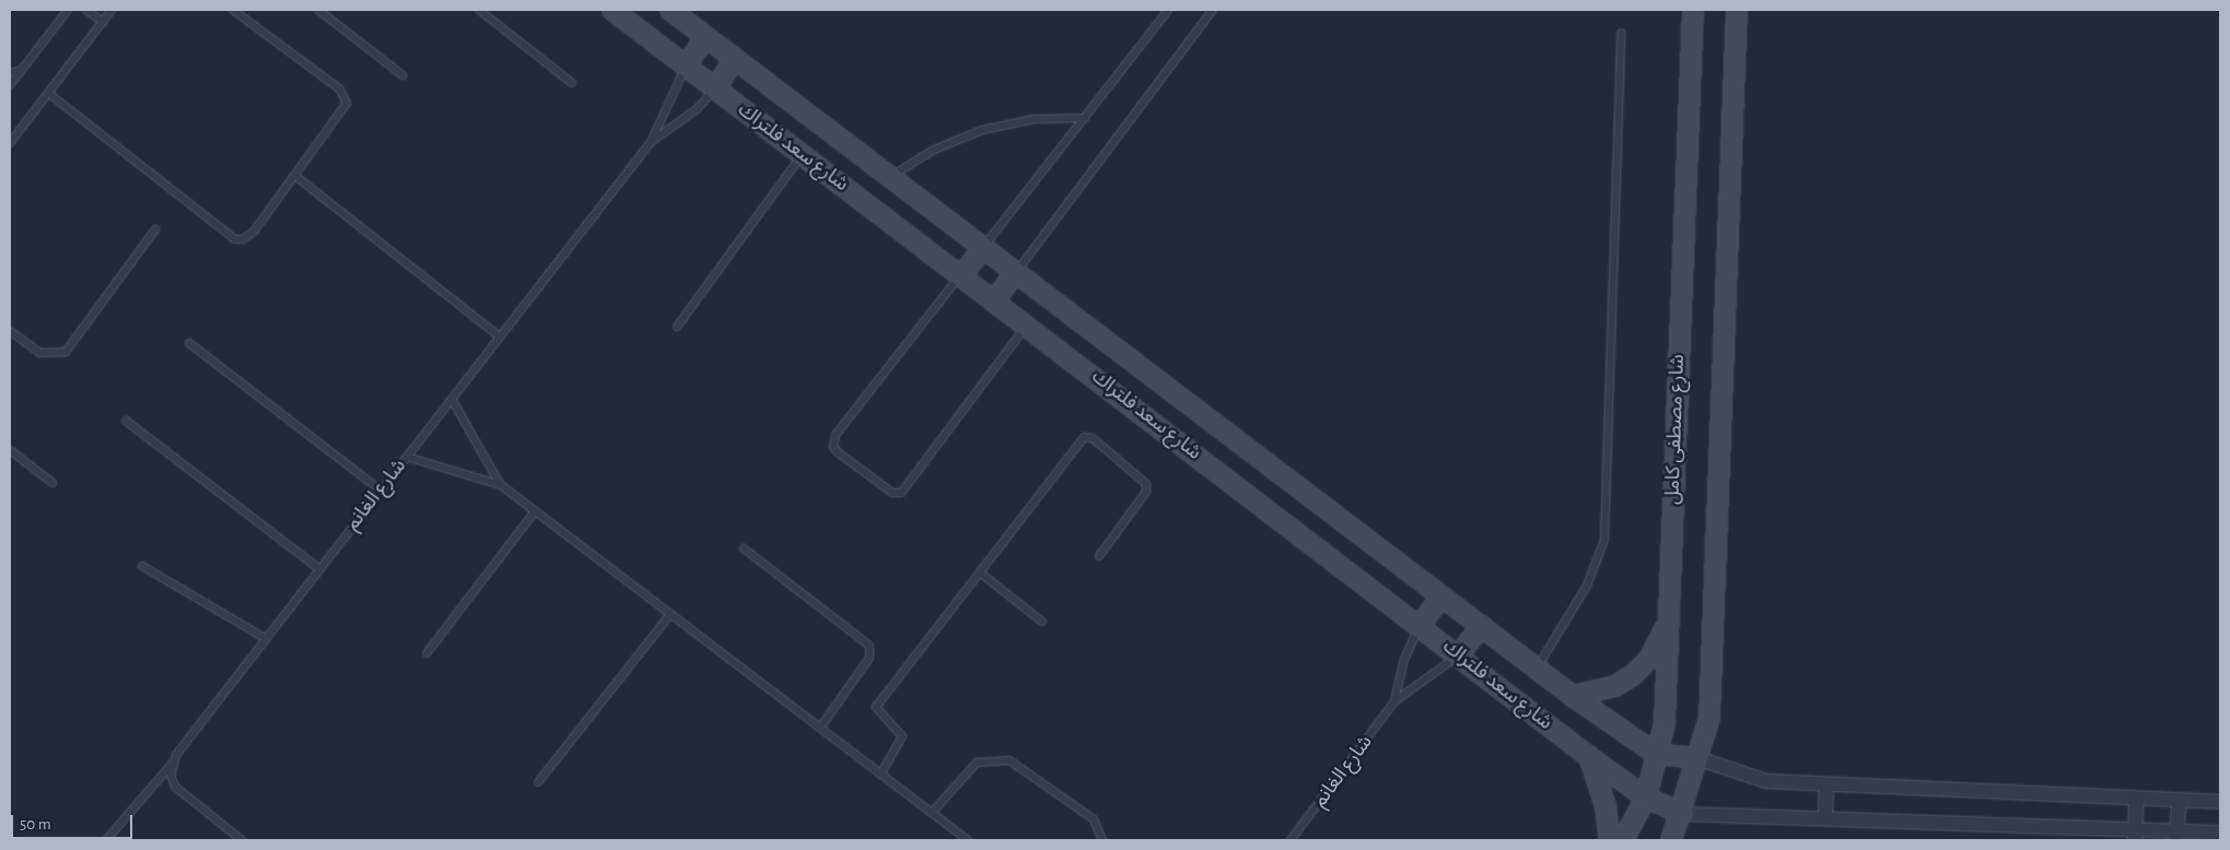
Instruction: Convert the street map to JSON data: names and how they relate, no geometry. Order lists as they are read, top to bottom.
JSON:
{
  "streets": {
    "street": ["شارع سعد فلتراك", "شارع مصطفى كامل"],
    "lane": ["شارع الغانم"]
  },
  "crossings": [
    ["شارع سعد فلتراك", "شارع مصطفى كامل"],
    ["شارع سعد فلتراك", "شارع الغانم"]
  ],
  "scale_bar": "50 m"
}
